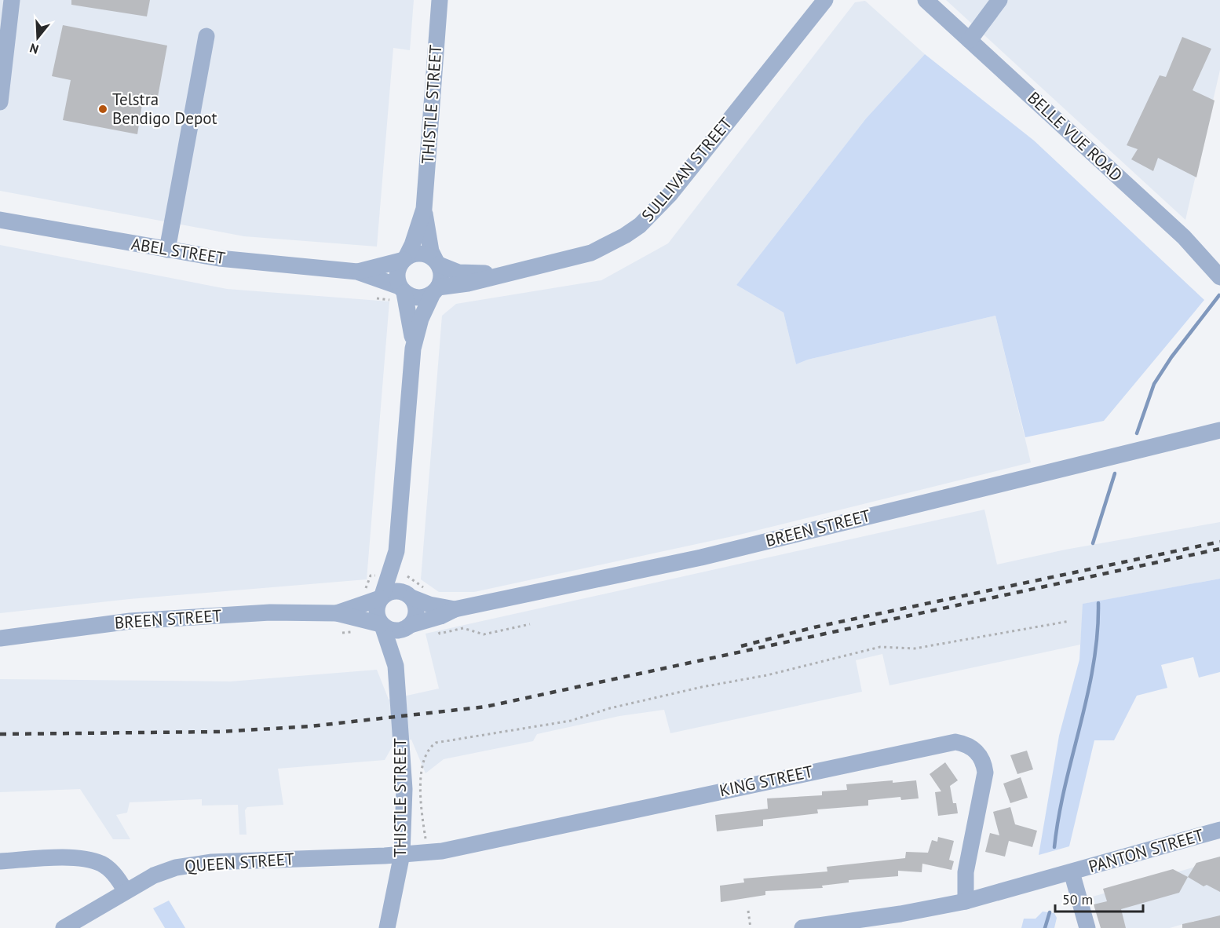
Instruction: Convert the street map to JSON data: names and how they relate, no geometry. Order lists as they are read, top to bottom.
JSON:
{
  "streets": {
    "street": [
      "THISTLE STREET",
      "BELLE VUE ROAD",
      "SULLIVAN STREET",
      "ABEL STREET",
      "BREEN STREET",
      "KING STREET",
      "PANTON STREET",
      "QUEEN STREET"
    ]
  },
  "crossings": [
    ["THISTLE STREET", "SULLIVAN STREET"],
    ["THISTLE STREET", "ABEL STREET"],
    ["THISTLE STREET", "BREEN STREET"],
    ["THISTLE STREET", "KING STREET"],
    ["THISTLE STREET", "QUEEN STREET"],
    ["SULLIVAN STREET", "ABEL STREET"],
    ["KING STREET", "PANTON STREET"],
    ["KING STREET", "QUEEN STREET"]
  ],
  "places": ["Telstra Bendigo Depot"],
  "scale_bar": "50 m",
  "north": "bottom"
}
